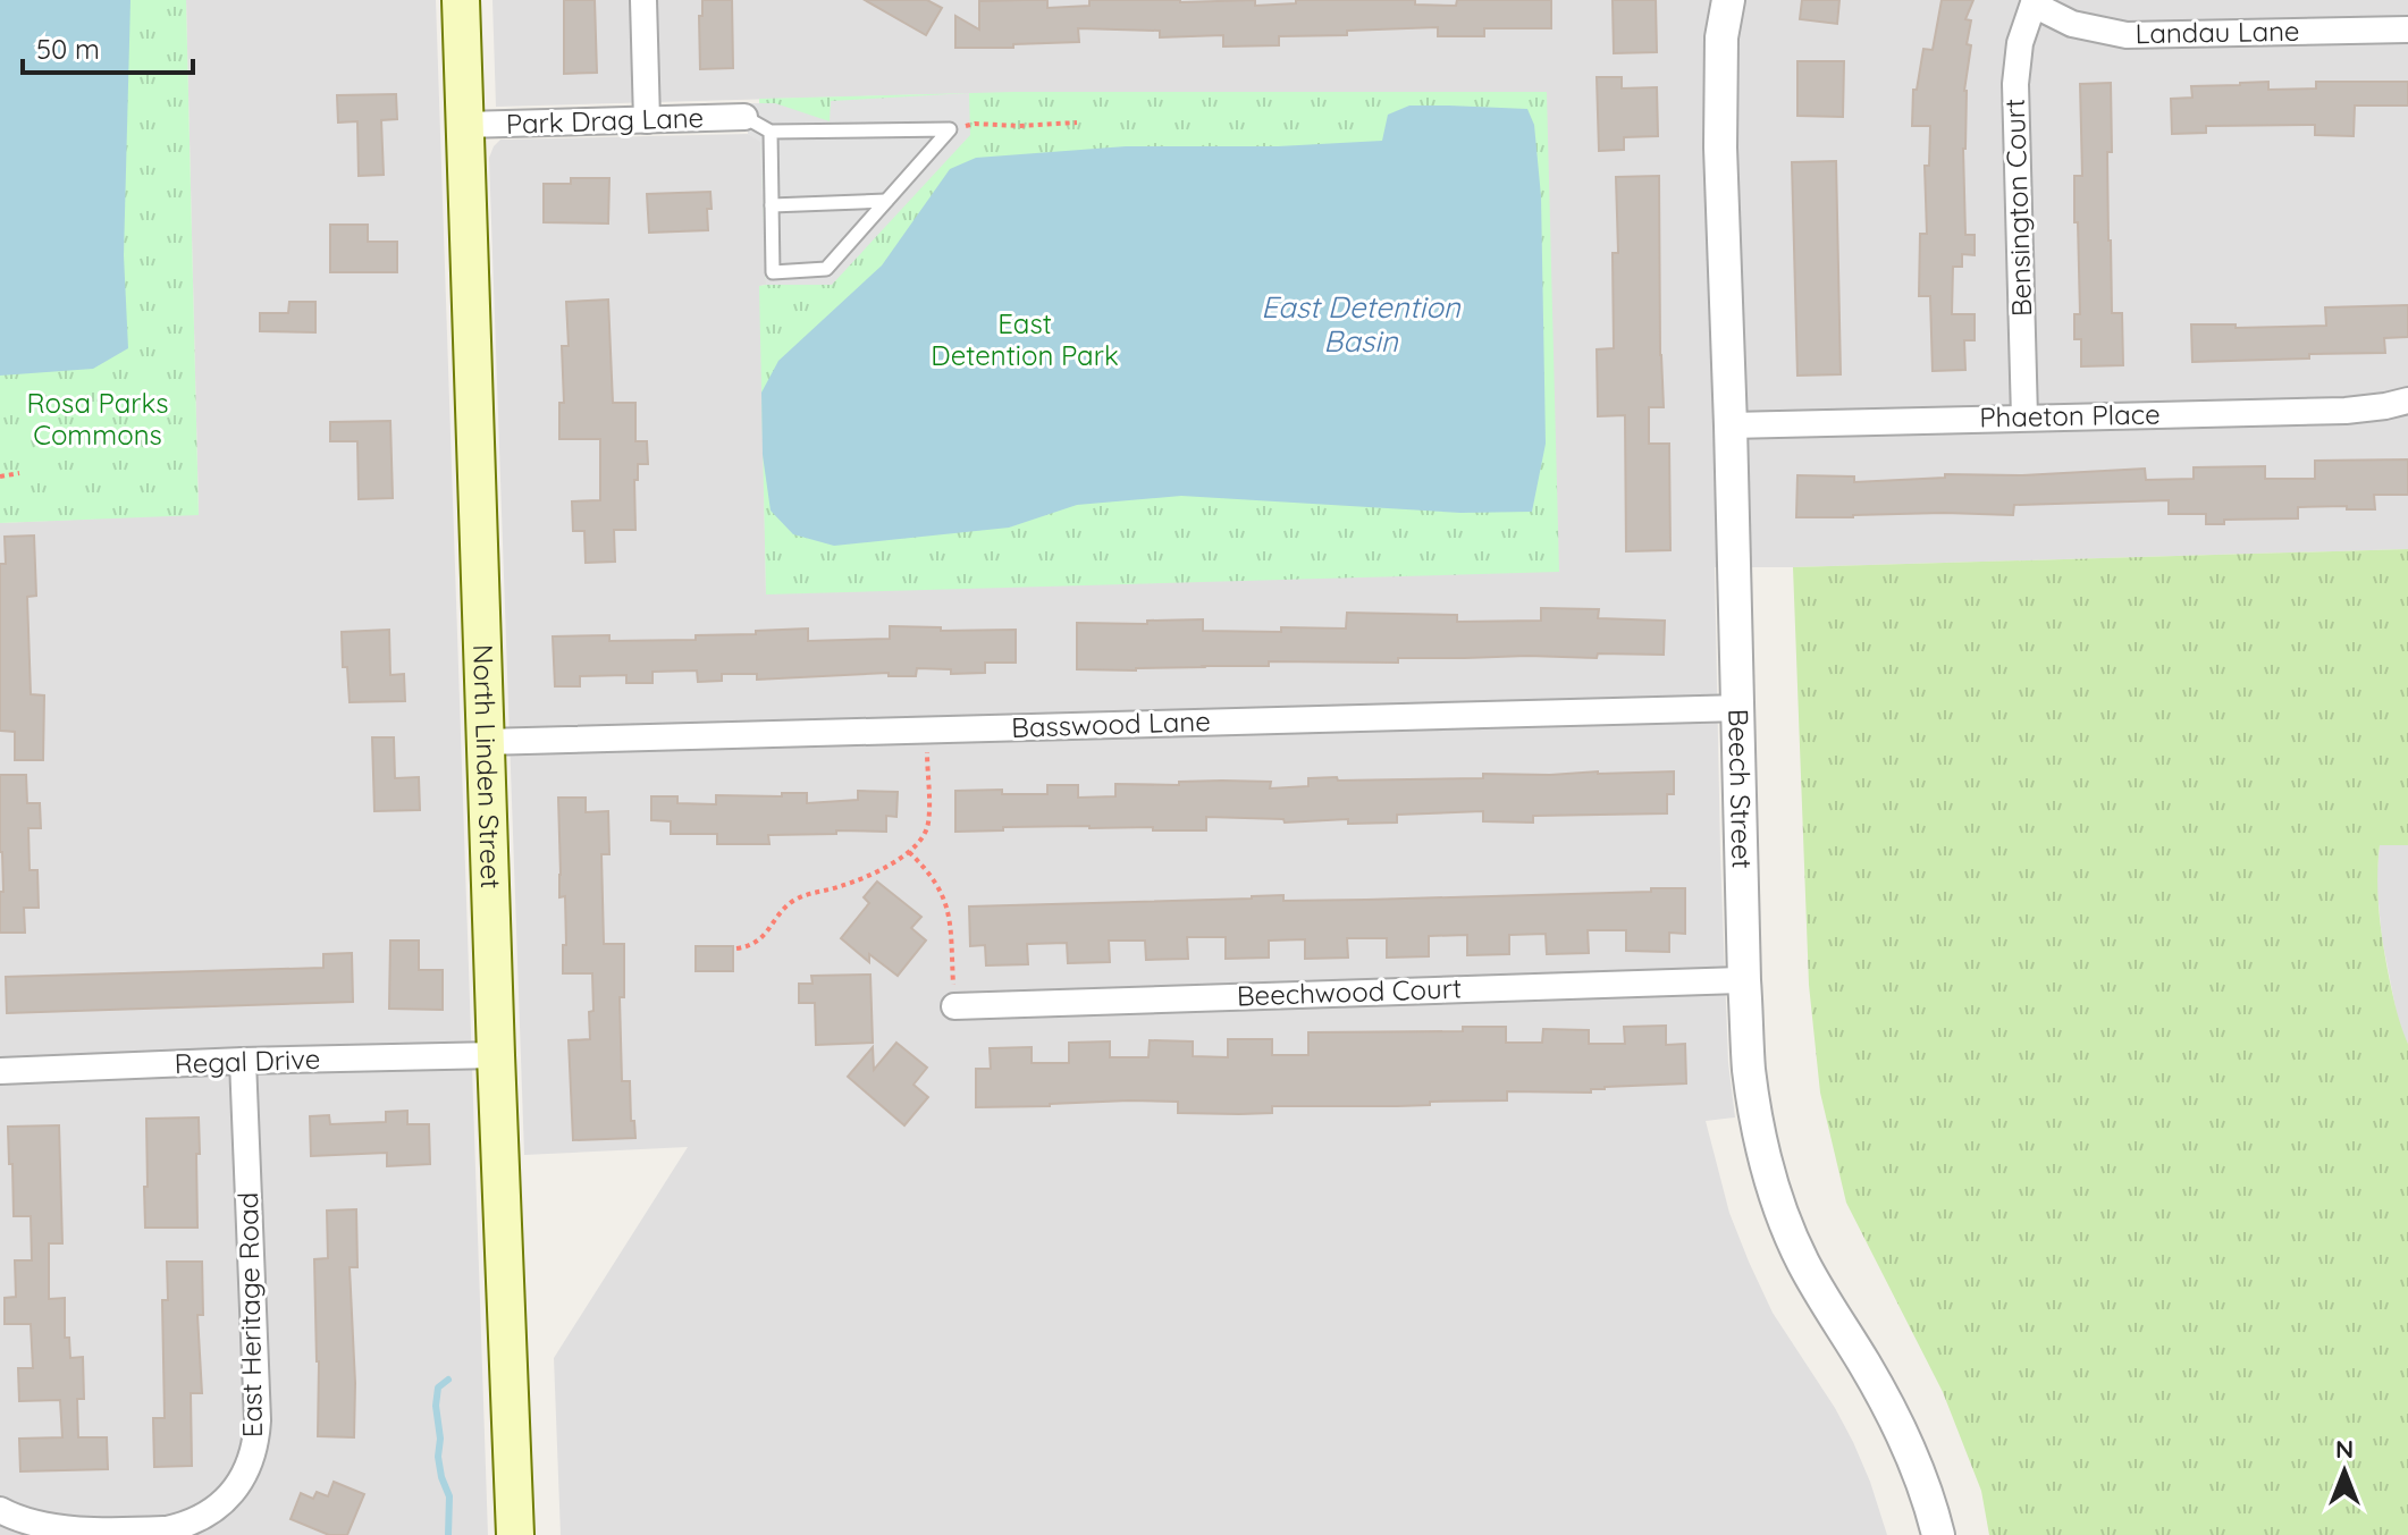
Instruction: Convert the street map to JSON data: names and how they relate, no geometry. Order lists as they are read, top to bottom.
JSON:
{
  "streets": {
    "main road": ["North Linden Street"],
    "street": [
      "Landau Lane",
      "Park Drag Lane",
      "Bensington Court",
      "Phaeton Place",
      "Basswood Lane",
      "Beech Street",
      "Beechwood Court",
      "Regal Drive",
      "East Heritage Road"
    ]
  },
  "crossings": [
    ["Landau Lane", "Bensington Court"],
    ["Park Drag Lane", "North Linden Street"],
    ["Bensington Court", "Phaeton Place"],
    ["Phaeton Place", "Beech Street"],
    ["Basswood Lane", "North Linden Street"],
    ["Basswood Lane", "Beech Street"],
    ["North Linden Street", "Regal Drive"],
    ["Beech Street", "Beechwood Court"],
    ["Regal Drive", "East Heritage Road"]
  ],
  "water": ["East Detention Basin"],
  "parks": ["East Detention Park", "Rosa Parks Commons"],
  "scale_bar": "50 m",
  "north": "top"
}
